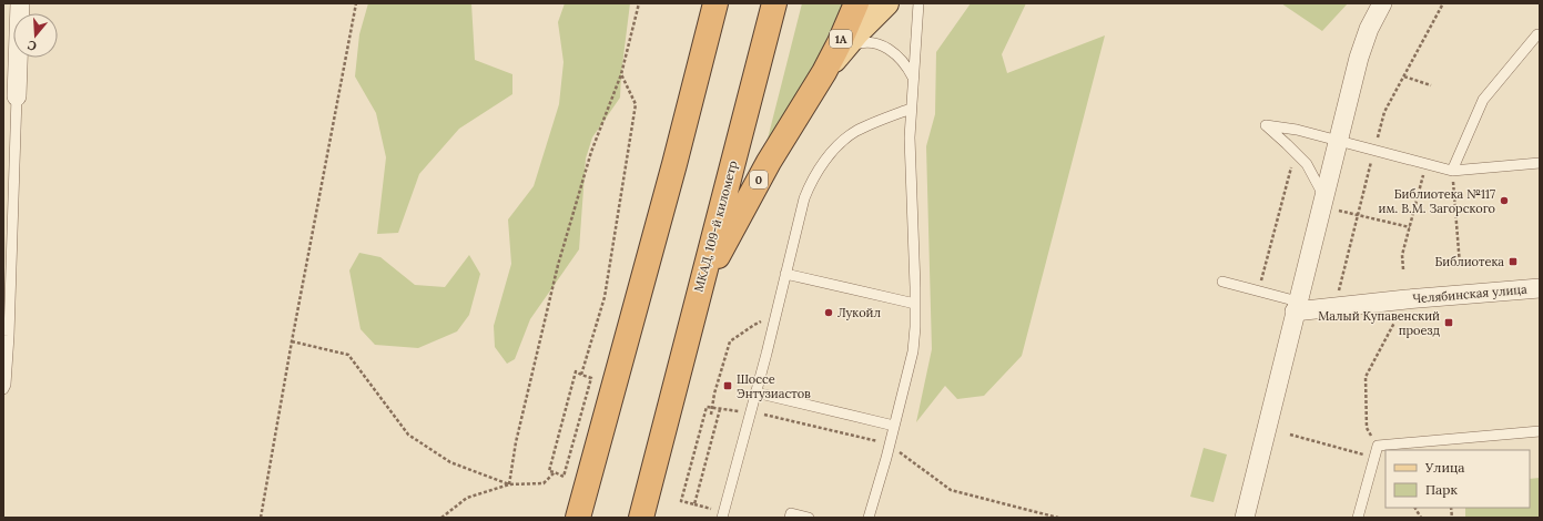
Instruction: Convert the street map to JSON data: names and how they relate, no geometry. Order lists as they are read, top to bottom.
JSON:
{
  "streets": {
    "highway": ["1A", "0", "МКАД, 109-й километр"],
    "street": ["Челябинская улица"]
  },
  "crossings": [
    ["1A", "0"],
    ["0", "МКАД, 109-й километр"]
  ],
  "places": {
    "other": ["Библиотека №117 им. В.М. Загорского", "Лукойл"],
    "transit": ["Библиотека", "Малый Купавенский проезд", "Шоссе Энтузиастов"]
  },
  "legend": ["Улица", "Парк"],
  "north": "bottom"
}
